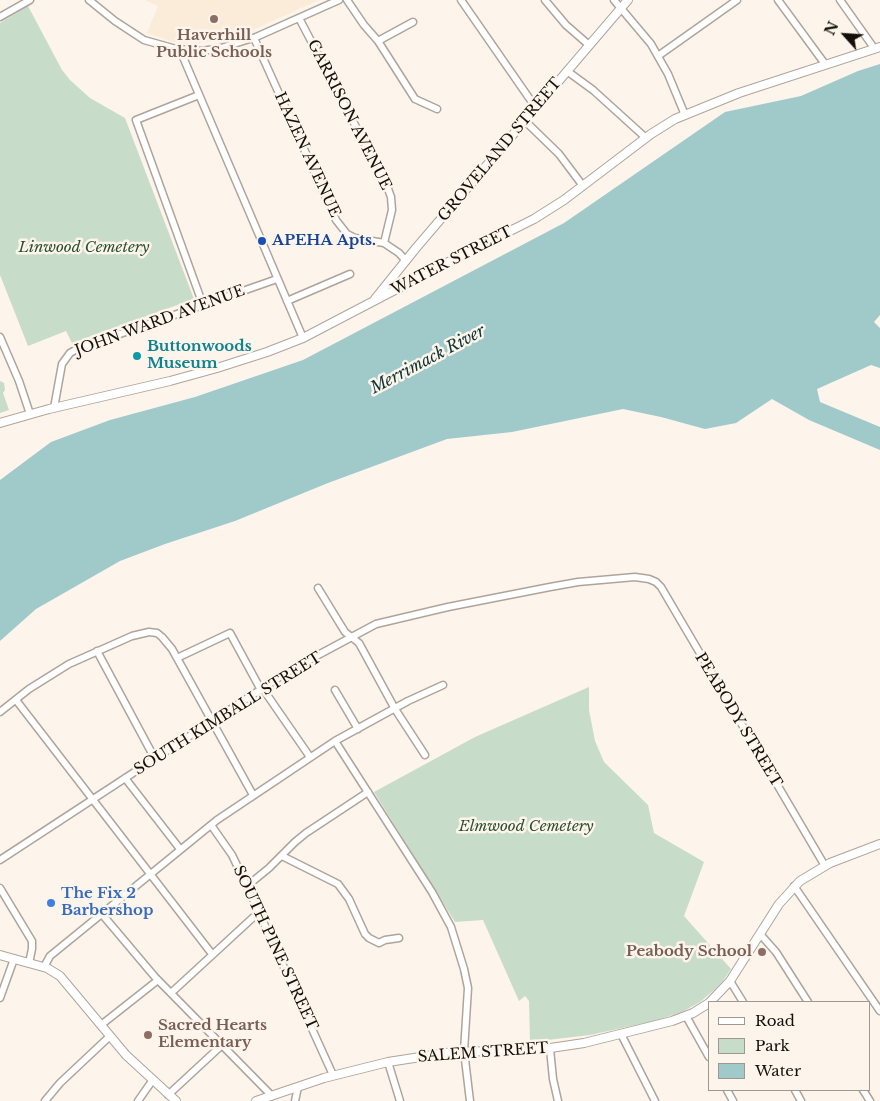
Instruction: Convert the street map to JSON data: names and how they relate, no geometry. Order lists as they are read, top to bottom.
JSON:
{
  "streets": {
    "main road": ["GROVELAND STREET", "WATER STREET", "SALEM STREET"],
    "street": [
      "GARRISON AVENUE",
      "HAZEN AVENUE",
      "JOHN WARD AVENUE",
      "SOUTH KIMBALL STREET",
      "PEABODY STREET",
      "SOUTH PINE STREET"
    ]
  },
  "crossings": [
    ["GARRISON AVENUE", "HAZEN AVENUE"],
    ["GROVELAND STREET", "WATER STREET"],
    ["WATER STREET", "JOHN WARD AVENUE"],
    ["SOUTH KIMBALL STREET", "PEABODY STREET"],
    ["PEABODY STREET", "SALEM STREET"],
    ["SOUTH PINE STREET", "SALEM STREET"]
  ],
  "water": ["Merrimack River"],
  "parks": ["Linwood Cemetery", "Elmwood Cemetery"],
  "places": [
    "Haverhill Public Schools",
    "APEHA Apts.",
    "Buttonwoods Museum",
    "The Fix 2 Barbershop",
    "Peabody School",
    "Sacred Hearts Elementary"
  ],
  "legend": ["Road", "Park", "Water"],
  "north": "top left"
}
